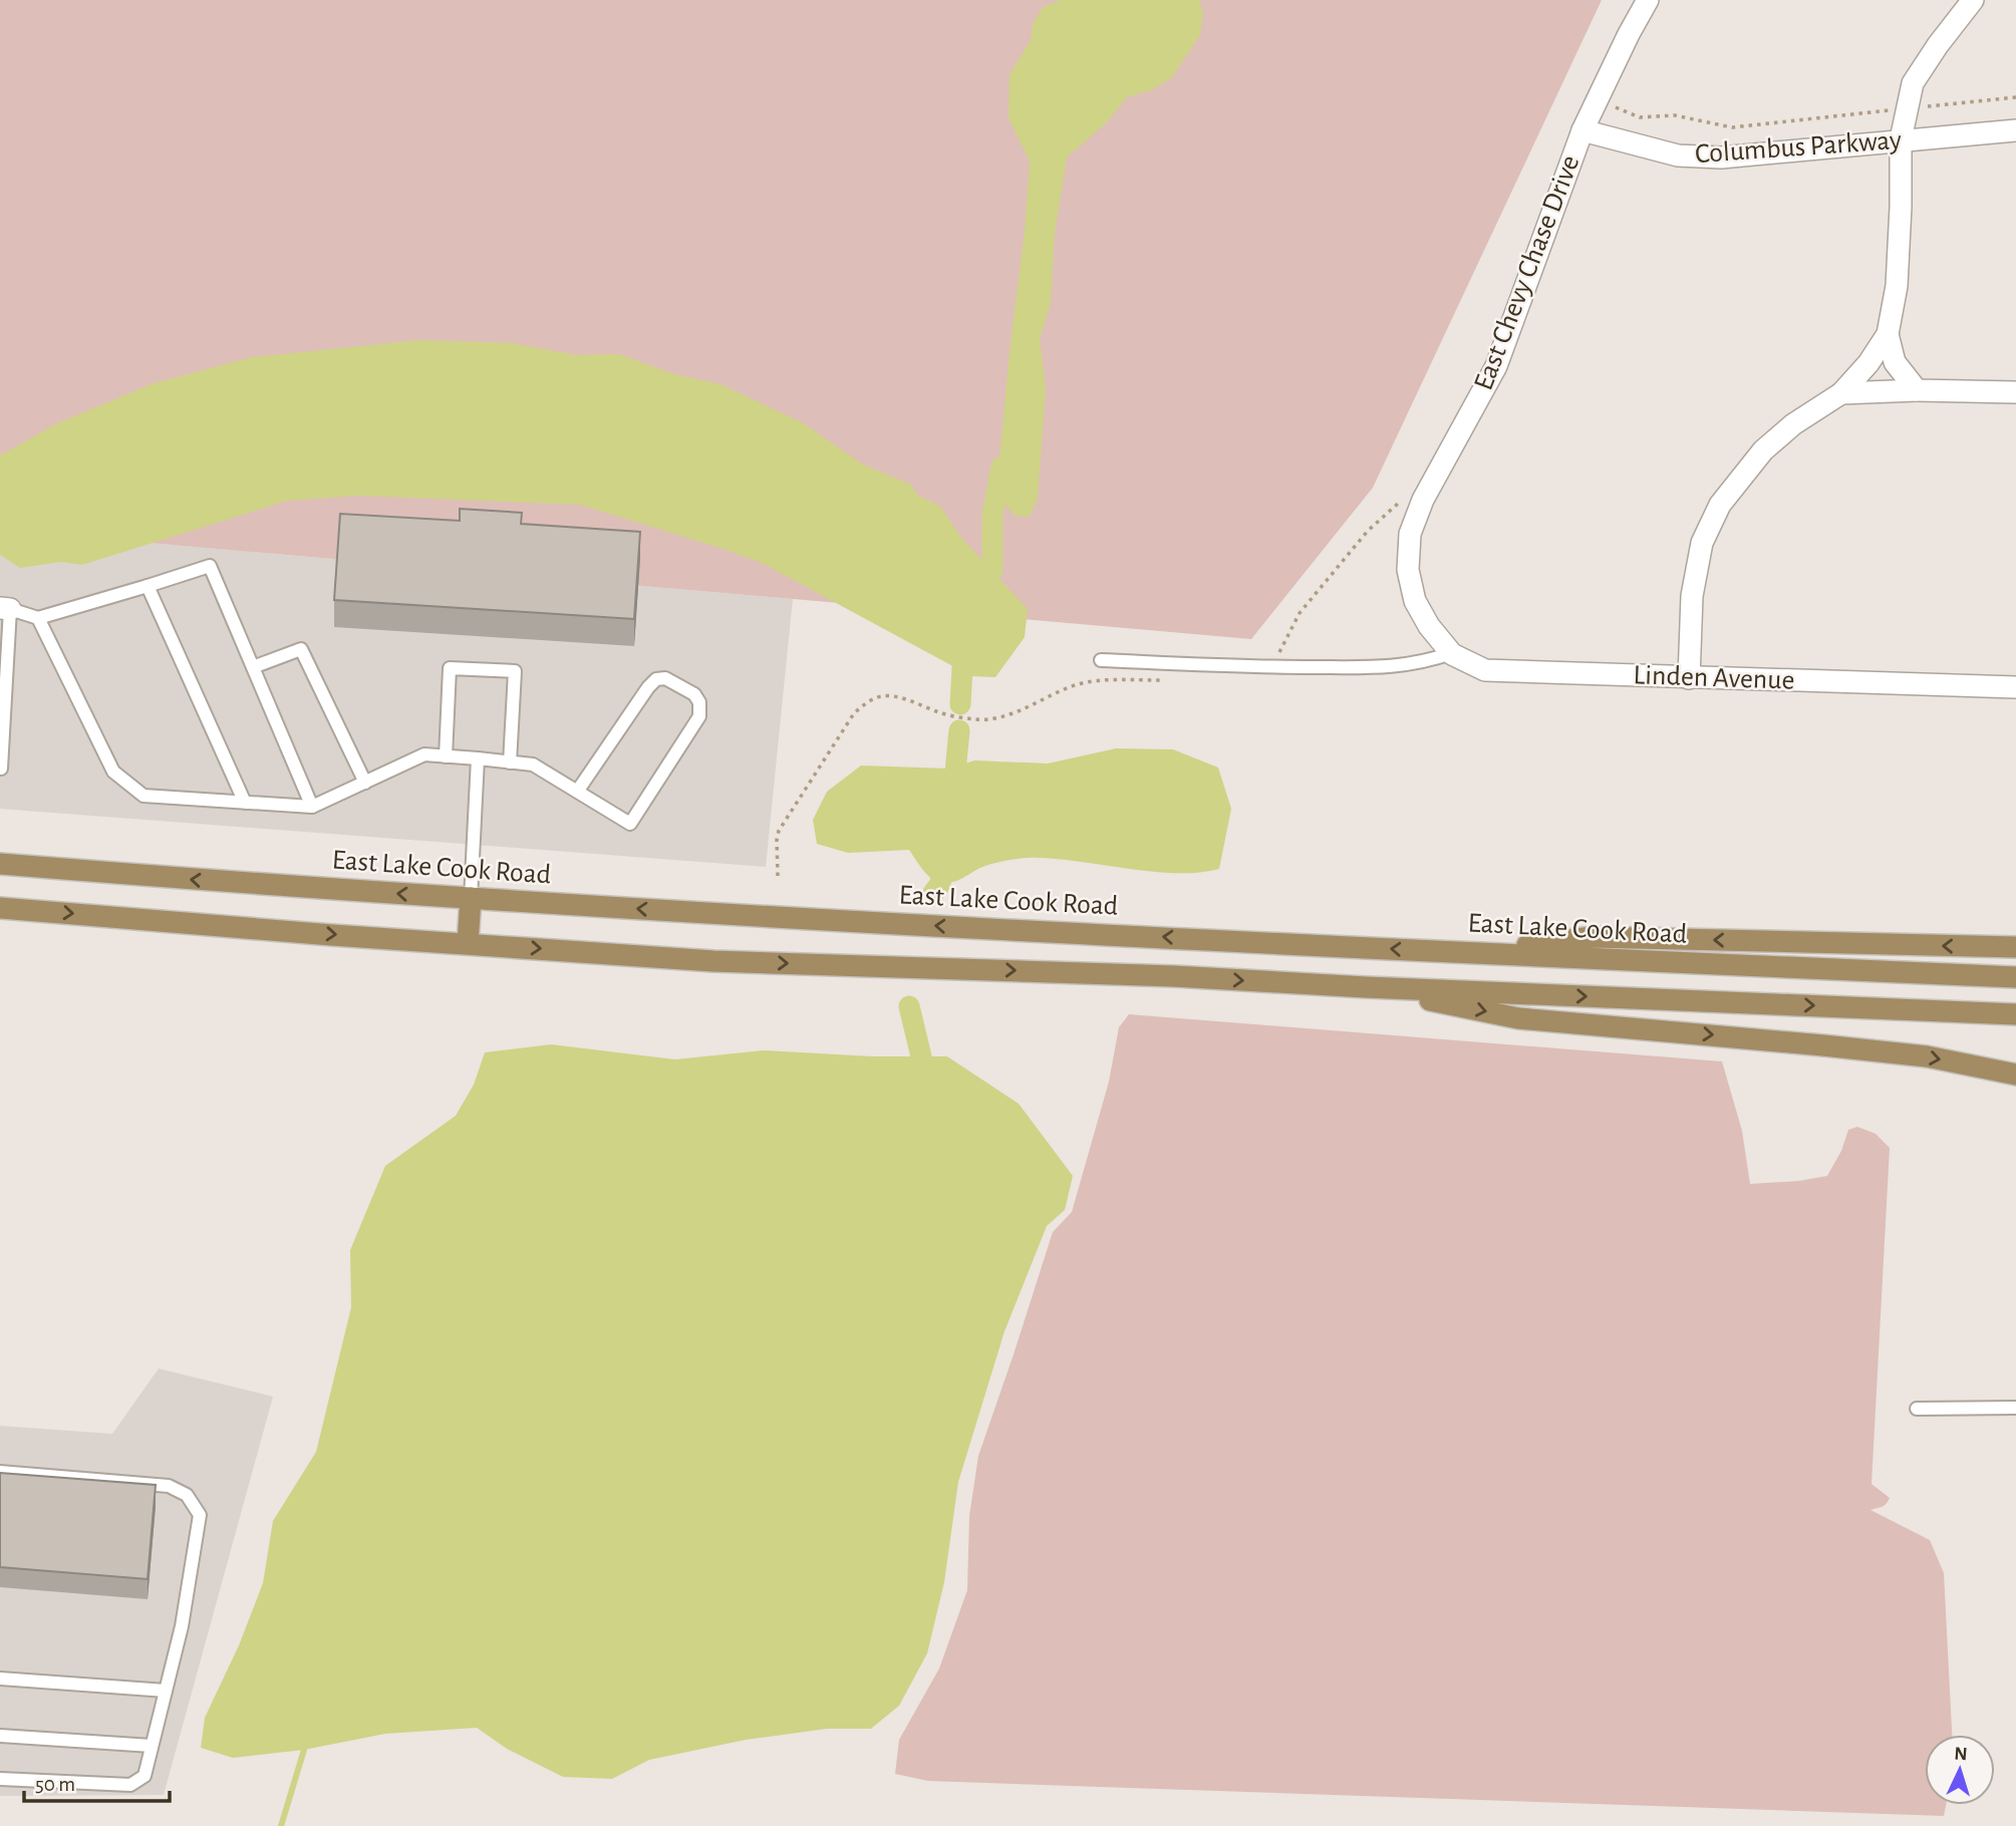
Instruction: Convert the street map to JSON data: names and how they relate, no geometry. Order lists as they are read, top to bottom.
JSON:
{
  "streets": {
    "main road": ["East Lake Cook Road"],
    "street": ["Columbus Parkway", "East Chevy Chase Drive", "Linden Avenue"]
  },
  "crossings": [
    ["Columbus Parkway", "East Chevy Chase Drive"],
    ["East Chevy Chase Drive", "Linden Avenue"]
  ],
  "scale_bar": "50 m",
  "north": "top"
}
